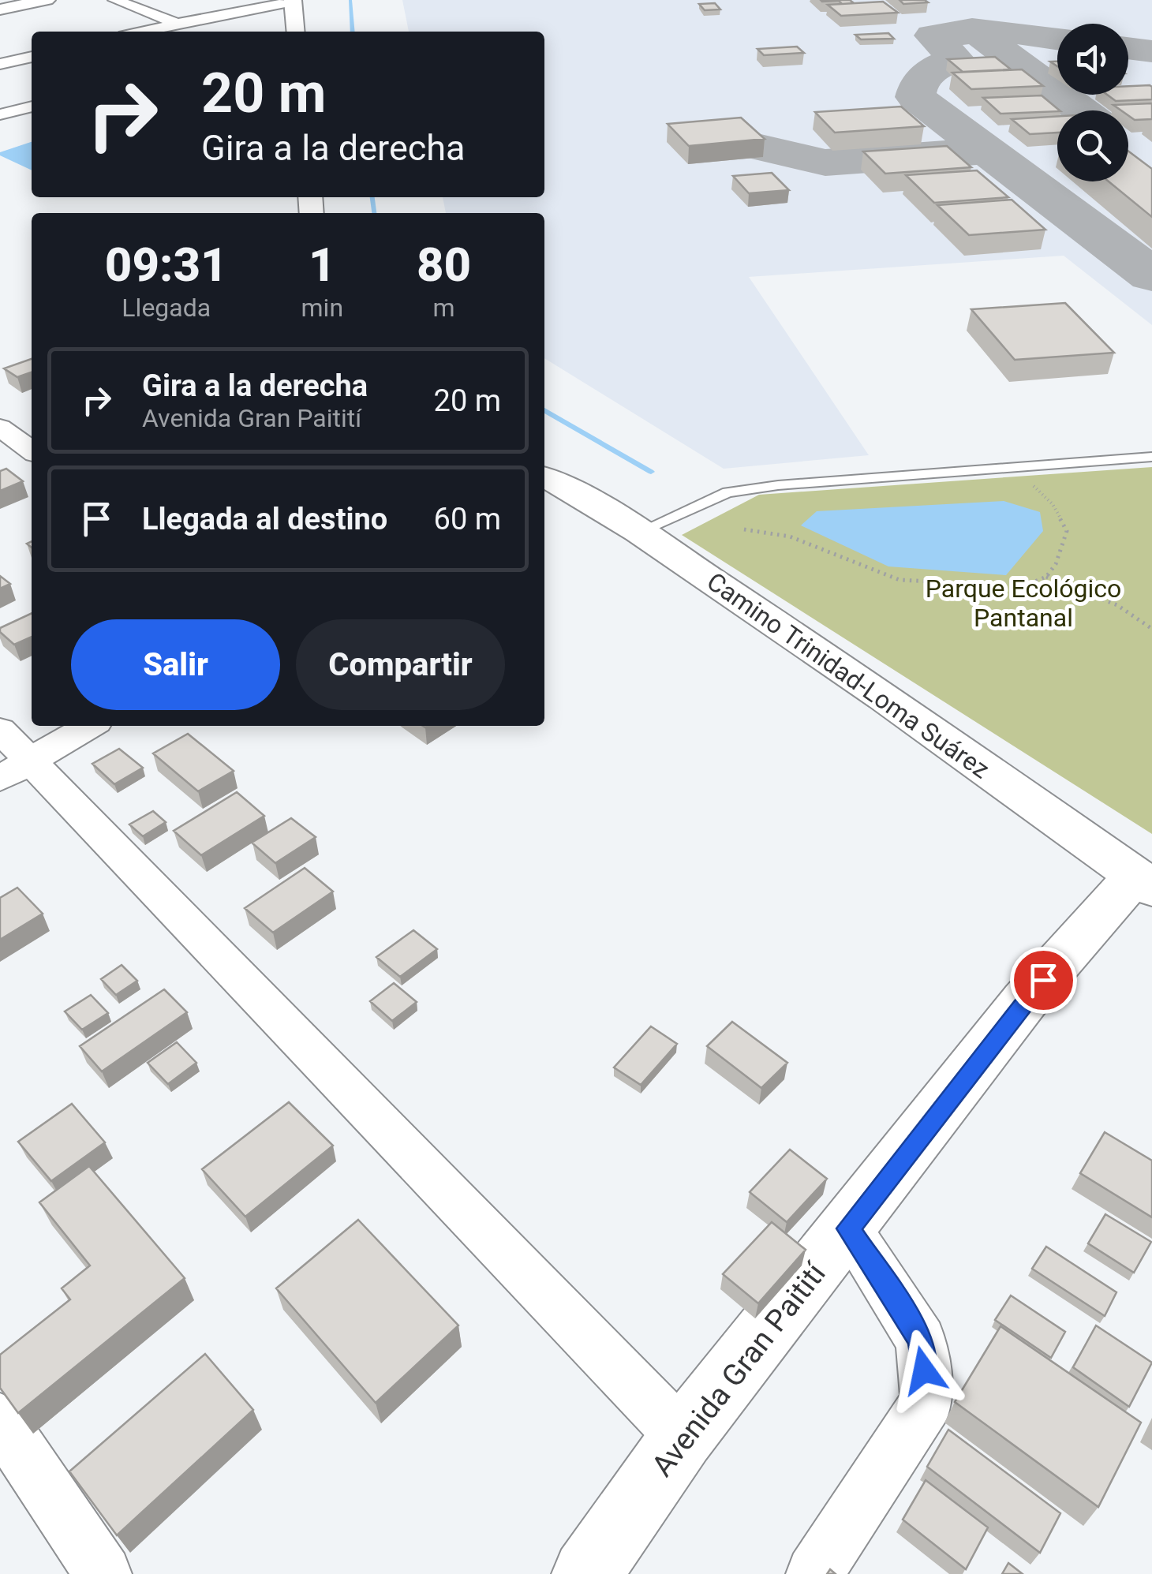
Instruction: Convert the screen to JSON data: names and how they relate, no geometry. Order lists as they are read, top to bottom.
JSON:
{
  "streets": {
    "street": ["Camino Trinidad-Loma Suárez", "Avenida Gran Paitití"]
  },
  "crossings": [
    ["Camino Trinidad-Loma Suárez", "Avenida Gran Paitití"]
  ],
  "parks": ["Parque Ecológico Pantanal"],
  "page": {
    "turn": ["20 m", "Gira a la derecha"],
    "eta": [
      "09:31",
      "Llegada",
      "1",
      "min",
      "80",
      "m"
    ],
    "list": [
      {
        "name": "Gira a la derecha",
        "note": "Avenida Gran Paitití",
        "value": "20 m"
      },
      {
        "name": "Llegada al destino",
        "value": "60 m"
      }
    ],
    "buttons": ["Salir", "Compartir"]
  }
}
